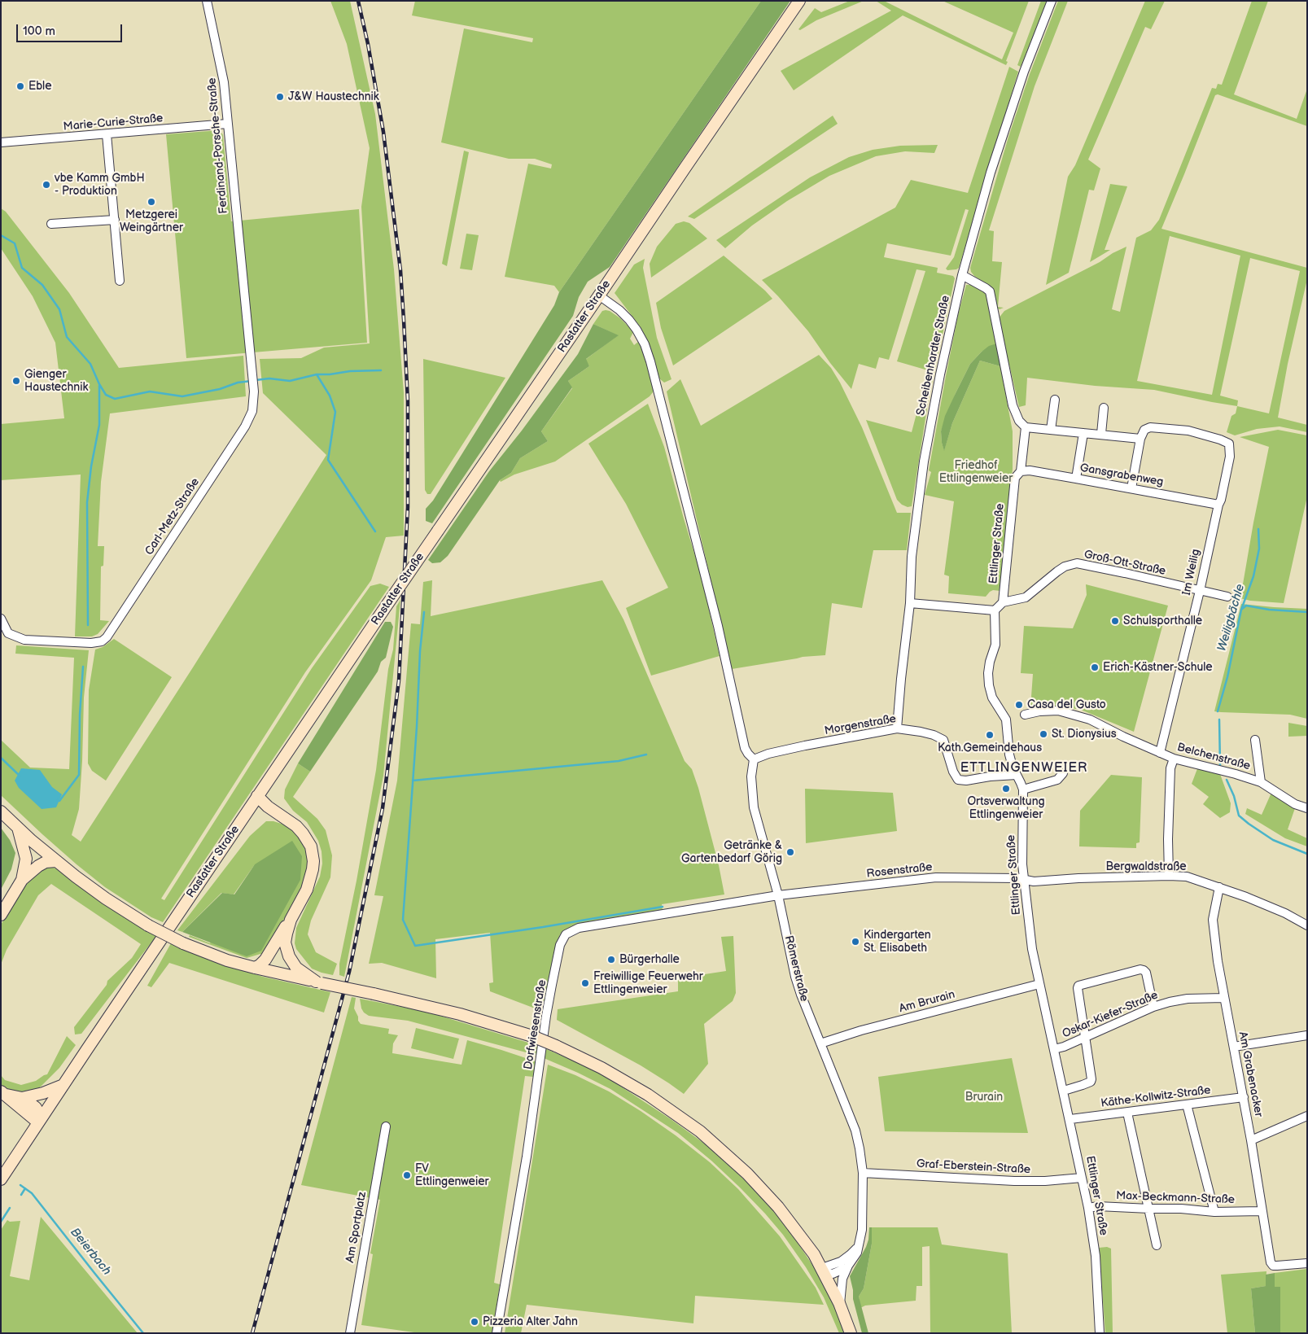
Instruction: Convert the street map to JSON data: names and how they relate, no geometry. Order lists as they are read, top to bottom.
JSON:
{
  "streets": {
    "main road": ["Rastatter Straße", "Römerstraße"],
    "street": [
      "Marie-Curie-Straße",
      "Ferdinand-Porsche-Straße",
      "Scheibenhardter Straße",
      "Gansgrabenweg",
      "Carl-Metz-Straße",
      "Ettlinger Straße",
      "Groß-Ott-Straße",
      "Im Weilig",
      "Morgenstraße",
      "Belchenstraße",
      "Bergwaldstraße",
      "Rosenstraße",
      "Am Brurain",
      "Oskar-Kiefer-Straße",
      "Dorfwiesenstraße",
      "Am Grabenacker",
      "Käthe-Kollwitz-Straße",
      "Graf-Eberstein-Straße",
      "Max-Beckmann-Straße",
      "Am Sportplatz"
    ]
  },
  "crossings": [
    ["Marie-Curie-Straße", "Ferdinand-Porsche-Straße"],
    ["Ferdinand-Porsche-Straße", "Carl-Metz-Straße"],
    ["Scheibenhardter Straße", "Morgenstraße"],
    ["Gansgrabenweg", "Ettlinger Straße"],
    ["Gansgrabenweg", "Im Weilig"],
    ["Ettlinger Straße", "Groß-Ott-Straße"],
    ["Ettlinger Straße", "Morgenstraße"],
    ["Ettlinger Straße", "Bergwaldstraße"],
    ["Ettlinger Straße", "Rosenstraße"],
    ["Ettlinger Straße", "Am Brurain"],
    ["Ettlinger Straße", "Oskar-Kiefer-Straße"],
    ["Ettlinger Straße", "Käthe-Kollwitz-Straße"],
    ["Ettlinger Straße", "Graf-Eberstein-Straße"],
    ["Ettlinger Straße", "Max-Beckmann-Straße"],
    ["Groß-Ott-Straße", "Im Weilig"],
    ["Im Weilig", "Belchenstraße"],
    ["Morgenstraße", "Römerstraße"],
    ["Bergwaldstraße", "Rosenstraße"],
    ["Bergwaldstraße", "Am Grabenacker"],
    ["Rosenstraße", "Römerstraße"],
    ["Rosenstraße", "Dorfwiesenstraße"],
    ["Römerstraße", "Am Brurain"],
    ["Römerstraße", "Dorfwiesenstraße"],
    ["Römerstraße", "Graf-Eberstein-Straße"],
    ["Oskar-Kiefer-Straße", "Am Grabenacker"],
    ["Am Grabenacker", "Käthe-Kollwitz-Straße"],
    ["Am Grabenacker", "Max-Beckmann-Straße"]
  ],
  "districts": ["ETTLINGENWEIER"],
  "water": ["Weiligbächle", "Beierbach"],
  "parks": ["Friedhof Ettlingenweier", "Brurain"],
  "places": [
    "Eble",
    "J&W Haustechnik",
    "vbe Kamm GmbH - Produktion",
    "Metzgerei Weingärtner",
    "Gienger Haustechnik",
    "Schulsporthalle",
    "Erich-Kästner-Schule",
    "Casa del Gusto",
    "St. Dionysius",
    "Kath.Gemeindehaus",
    "Ortsverwaltung Ettlingenweier",
    "Getränke & Gartenbedarf Görig",
    "Kindergarten St. Elisabeth",
    "Bürgerhalle",
    "Freiwillige Feuerwehr Ettlingenweier",
    "FV Ettlingenweier",
    "Pizzeria Alter Jahn"
  ],
  "scale_bar": "100 m"
}
